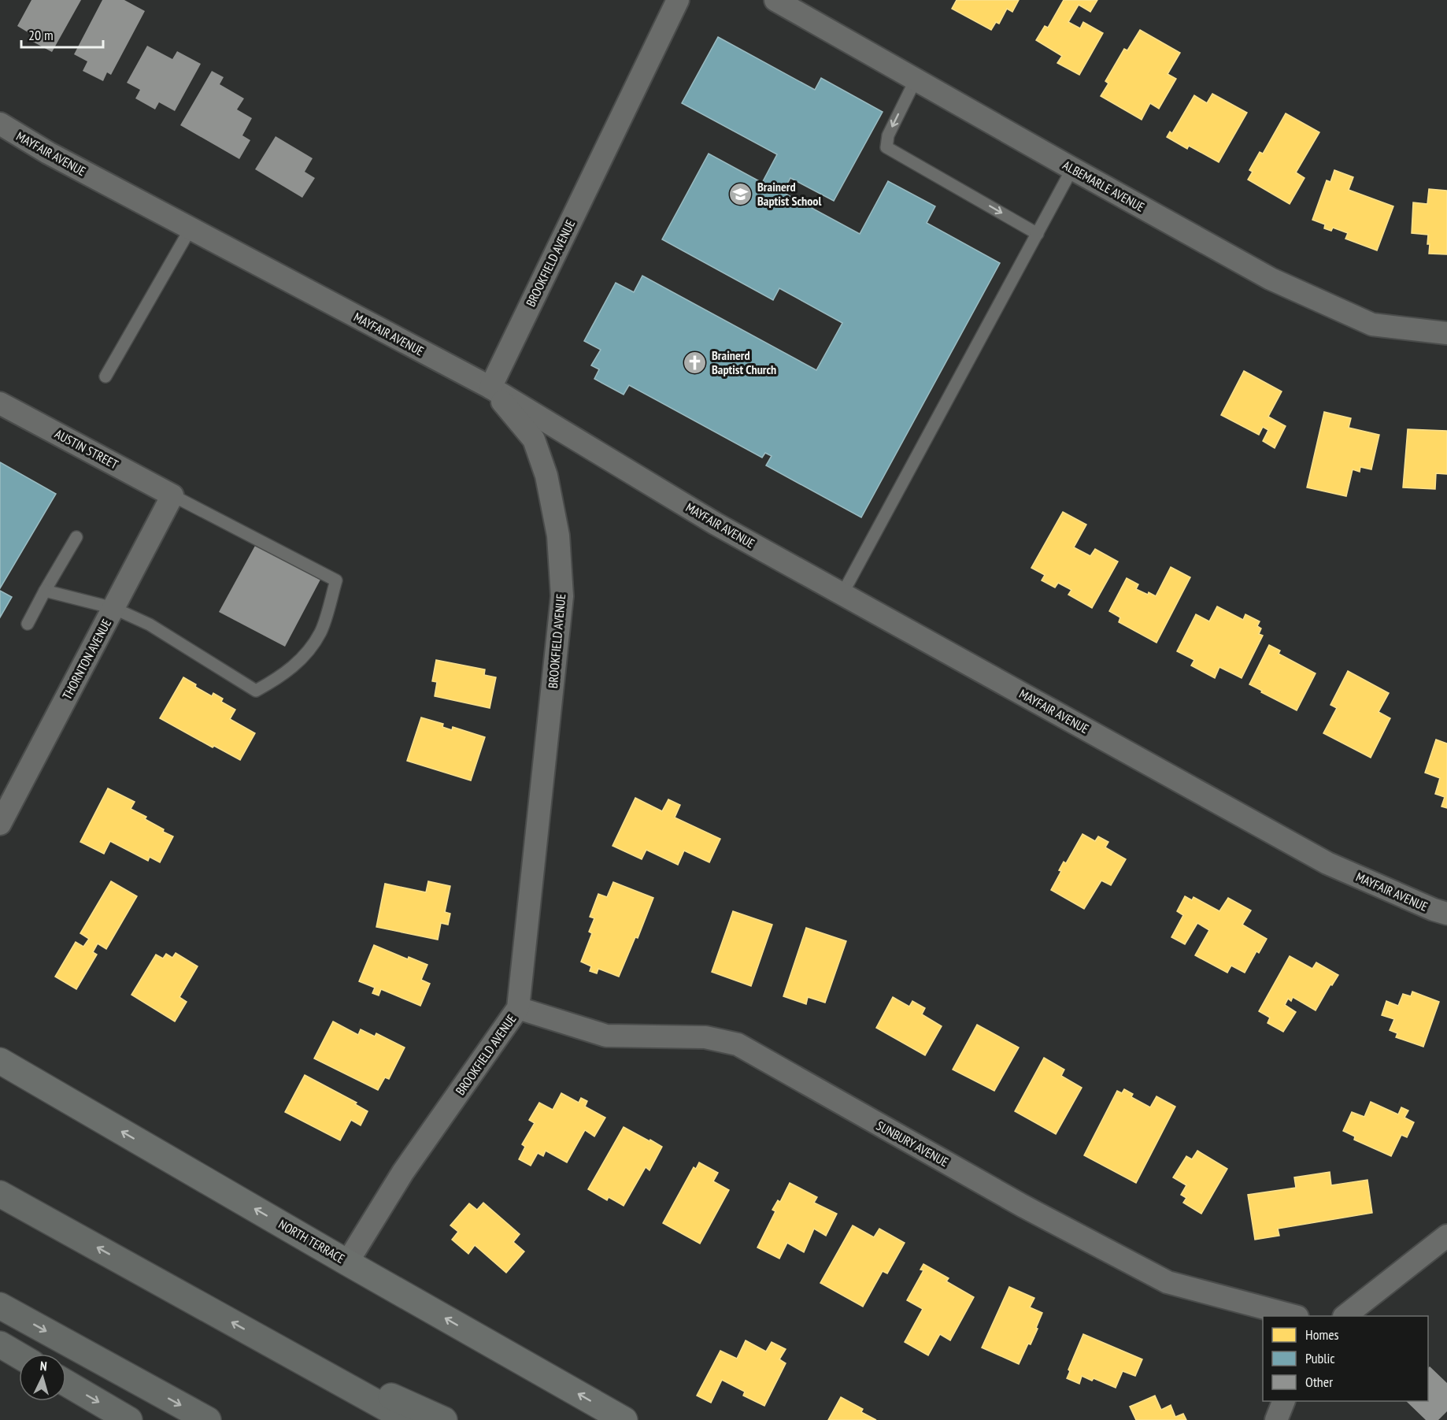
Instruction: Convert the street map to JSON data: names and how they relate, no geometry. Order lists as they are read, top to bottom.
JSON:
{
  "streets": {
    "street": [
      "MAYFAIR AVENUE",
      "ALBEMARLE AVENUE",
      "BROOKFIELD AVENUE",
      "AUSTIN STREET",
      "THORNTON AVENUE",
      "SUNBURY AVENUE",
      "NORTH TERRACE"
    ]
  },
  "crossings": [
    ["MAYFAIR AVENUE", "BROOKFIELD AVENUE"],
    ["BROOKFIELD AVENUE", "SUNBURY AVENUE"],
    ["BROOKFIELD AVENUE", "NORTH TERRACE"],
    ["AUSTIN STREET", "THORNTON AVENUE"]
  ],
  "one_way": ["NORTH TERRACE"],
  "places": {
    "school or university": ["Brainerd Baptist School"],
    "church": ["Brainerd Baptist Church"]
  },
  "legend": ["Homes", "Public", "Other"],
  "scale_bar": "20 m",
  "north": "top"
}
